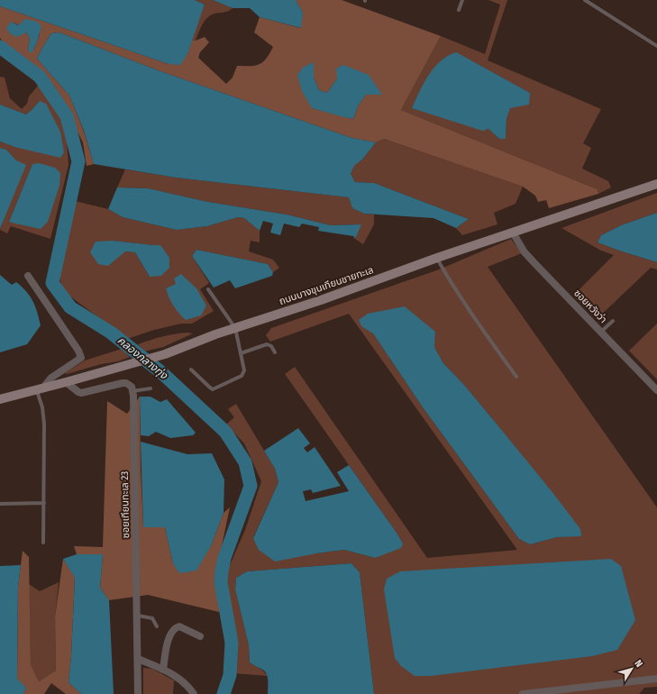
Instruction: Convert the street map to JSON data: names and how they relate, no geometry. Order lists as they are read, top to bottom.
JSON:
{
  "streets": {
    "main road": ["ถนนบางขุนเทียนชายทะเล"],
    "street": ["ซอยหวังว่า", "ซอยเทียนทะเล 23"]
  },
  "crossings": [
    ["ถนนบางขุนเทียนชายทะเล", "ซอยหวังว่า"]
  ],
  "water": ["คลองกลางทุ่ง"],
  "north": "top right"
}
